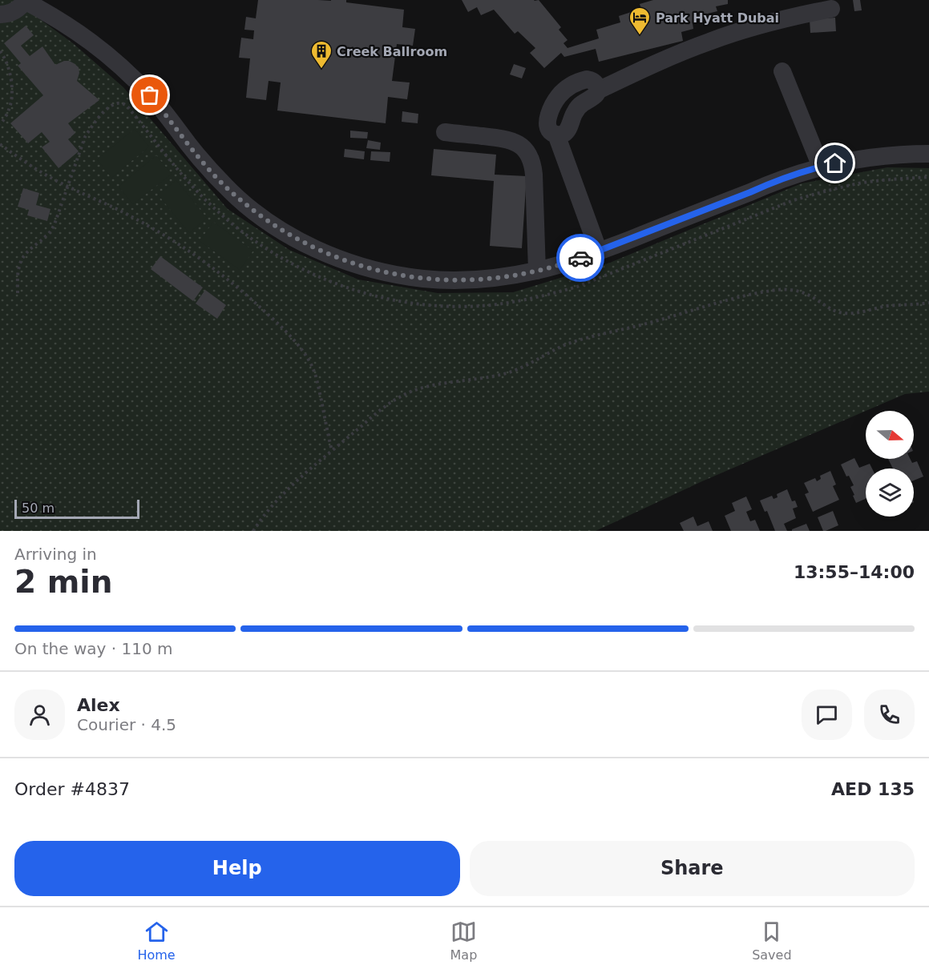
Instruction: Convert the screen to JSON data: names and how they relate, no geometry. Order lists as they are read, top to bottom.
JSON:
{
  "places": {
    "hotel": ["Park Hyatt Dubai"],
    "building": ["Creek Ballroom"]
  },
  "scale_bar": "50 m",
  "north": "right",
  "page": {
    "scale": "50 m",
    "heading": ["2 min", "Arriving in", "13:55–14:00"],
    "panel": [
      "Alex",
      "Courier · 4.5",
      "Order #4837",
      "AED 135"
    ],
    "bar": "On the way · 110 m",
    "buttons": ["Help", "Share"],
    "tabs": ["Home", "Map", "Saved"]
  }
}
